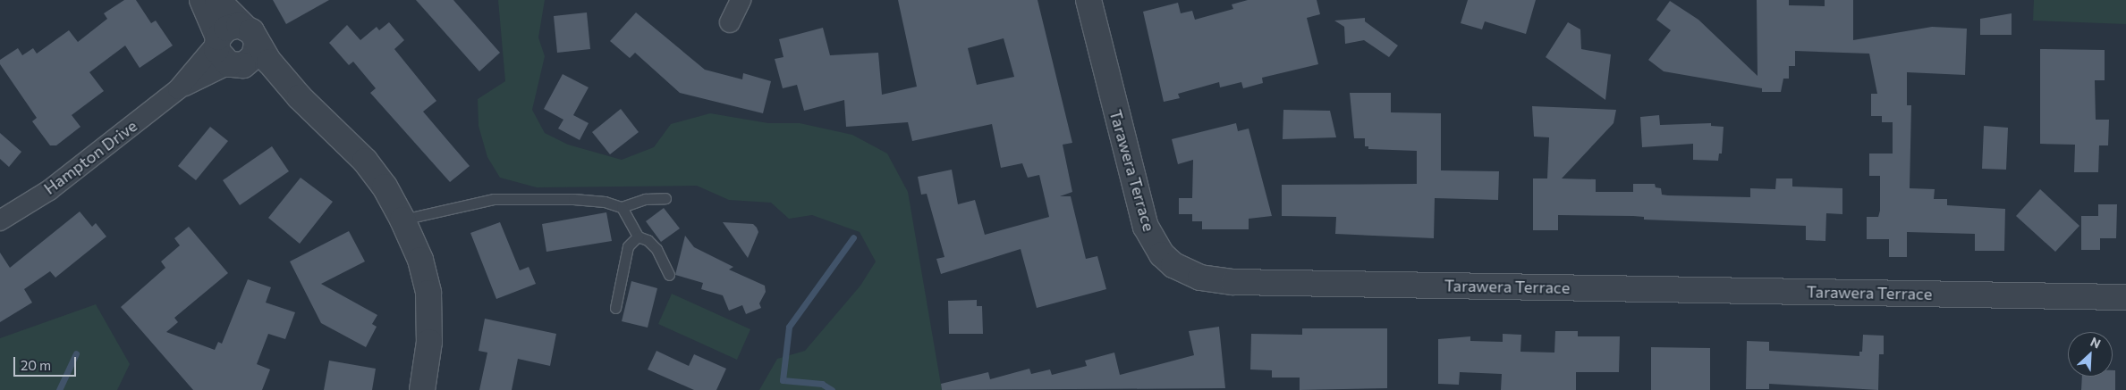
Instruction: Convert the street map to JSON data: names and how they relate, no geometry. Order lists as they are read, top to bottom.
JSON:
{
  "streets": {
    "street": ["Hampton Drive", "Tarawera Terrace"]
  },
  "scale_bar": "20 m",
  "north": "top right"
}
